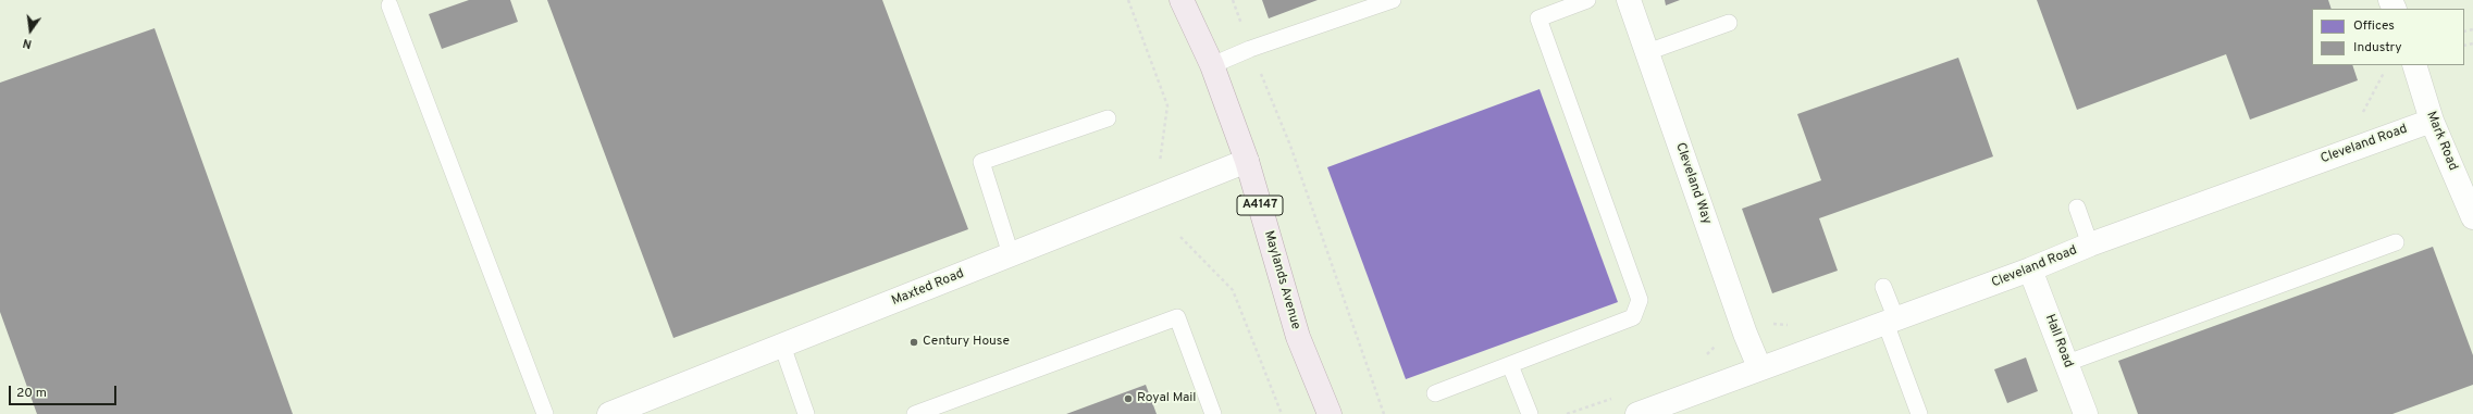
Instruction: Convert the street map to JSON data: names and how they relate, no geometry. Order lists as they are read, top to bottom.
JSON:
{
  "streets": {
    "main road": ["A4147", "Maylands Avenue"],
    "street": [
      "Mark Road",
      "Cleveland Road",
      "Cleveland Way",
      "Maxted Road",
      "Hall Road"
    ]
  },
  "crossings": [
    ["Mark Road", "Cleveland Road"],
    ["Cleveland Road", "Cleveland Way"],
    ["Cleveland Road", "Hall Road"],
    ["Maylands Avenue", "Maxted Road"]
  ],
  "places": ["Century House", "Royal Mail"],
  "legend": ["Offices", "Industry"],
  "scale_bar": "20 m",
  "north": "bottom"
}
